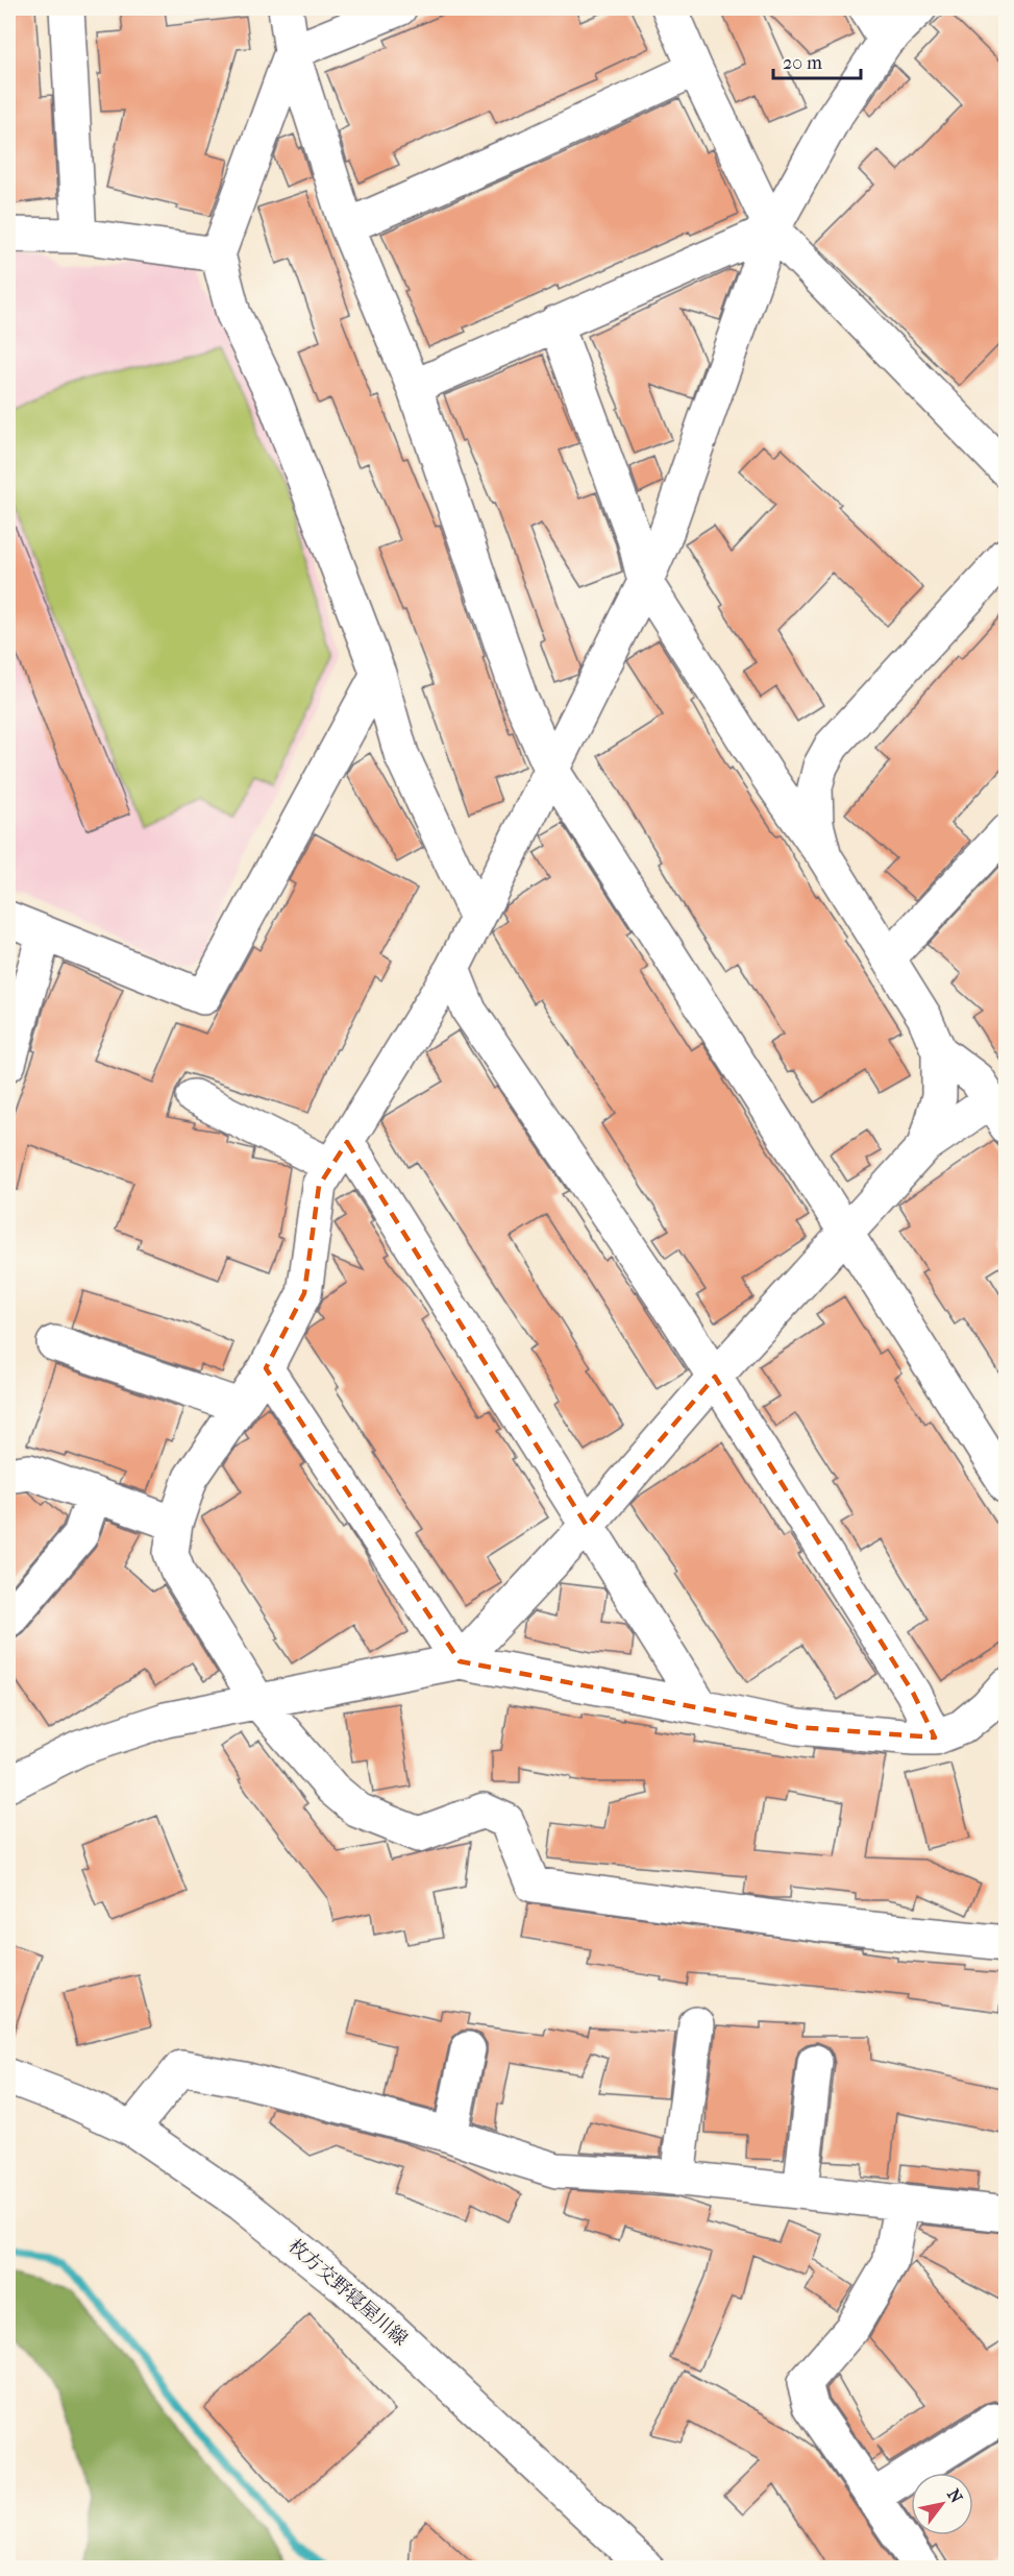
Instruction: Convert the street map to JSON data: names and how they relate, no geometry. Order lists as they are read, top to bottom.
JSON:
{
  "streets": {
    "street": ["枚方交野寝屋川線"]
  },
  "scale_bar": "20 m",
  "north": "top right"
}
